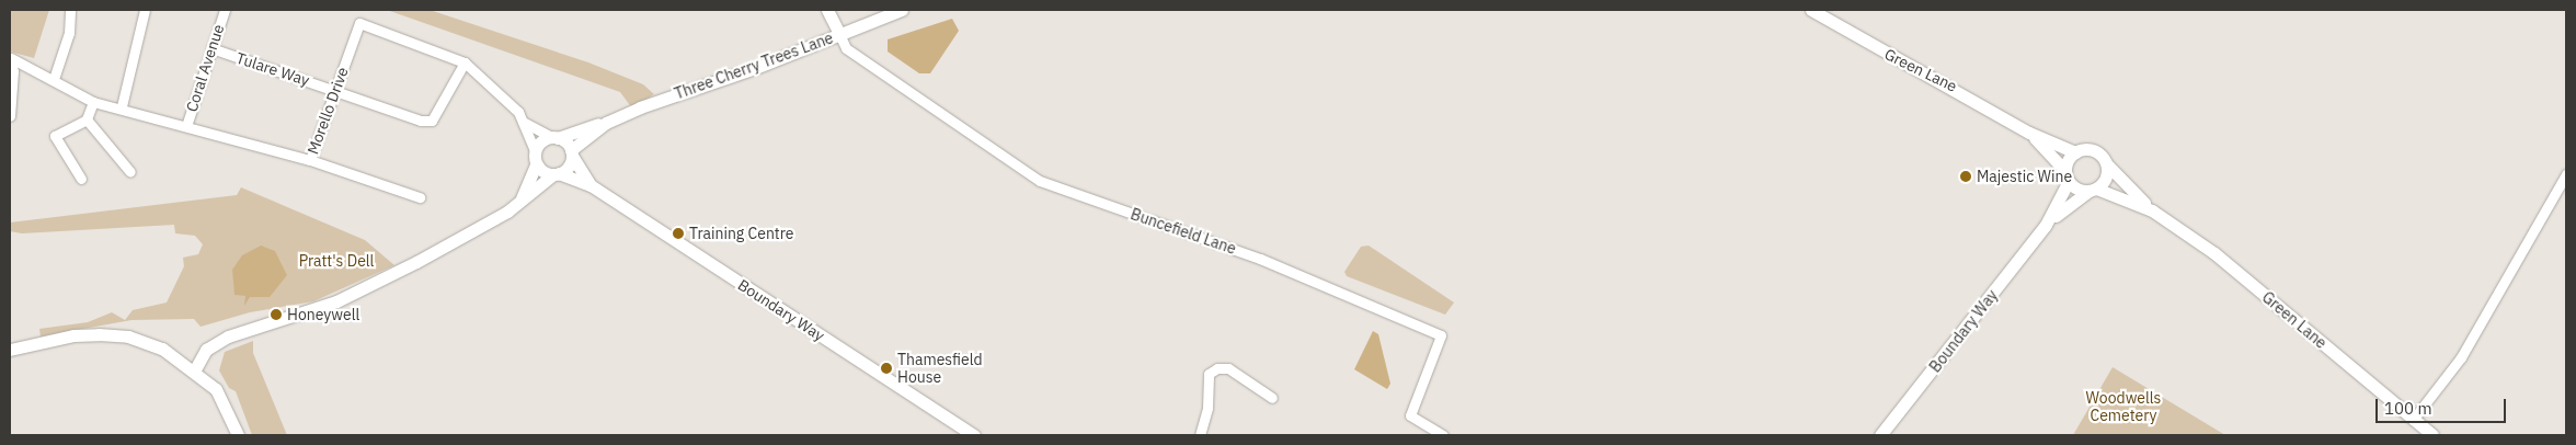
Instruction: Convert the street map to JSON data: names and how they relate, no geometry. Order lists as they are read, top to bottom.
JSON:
{
  "streets": {
    "street": [
      "Three Cherry Trees Lane",
      "Coral Avenue",
      "Tulare Way",
      "Green Lane",
      "Morello Drive",
      "Buncefield Lane",
      "Boundary Way"
    ]
  },
  "crossings": [
    ["Three Cherry Trees Lane", "Morello Drive"],
    ["Three Cherry Trees Lane", "Buncefield Lane"],
    ["Three Cherry Trees Lane", "Boundary Way"],
    ["Coral Avenue", "Tulare Way"],
    ["Coral Avenue", "Morello Drive"],
    ["Tulare Way", "Morello Drive"],
    ["Green Lane", "Boundary Way"],
    ["Morello Drive", "Boundary Way"]
  ],
  "parks": ["Pratt's Dell", "Woodwells Cemetery"],
  "places": [
    "Majestic Wine",
    "Training Centre",
    "Honeywell",
    "Thamesfield House"
  ],
  "scale_bar": "100 m"
}
